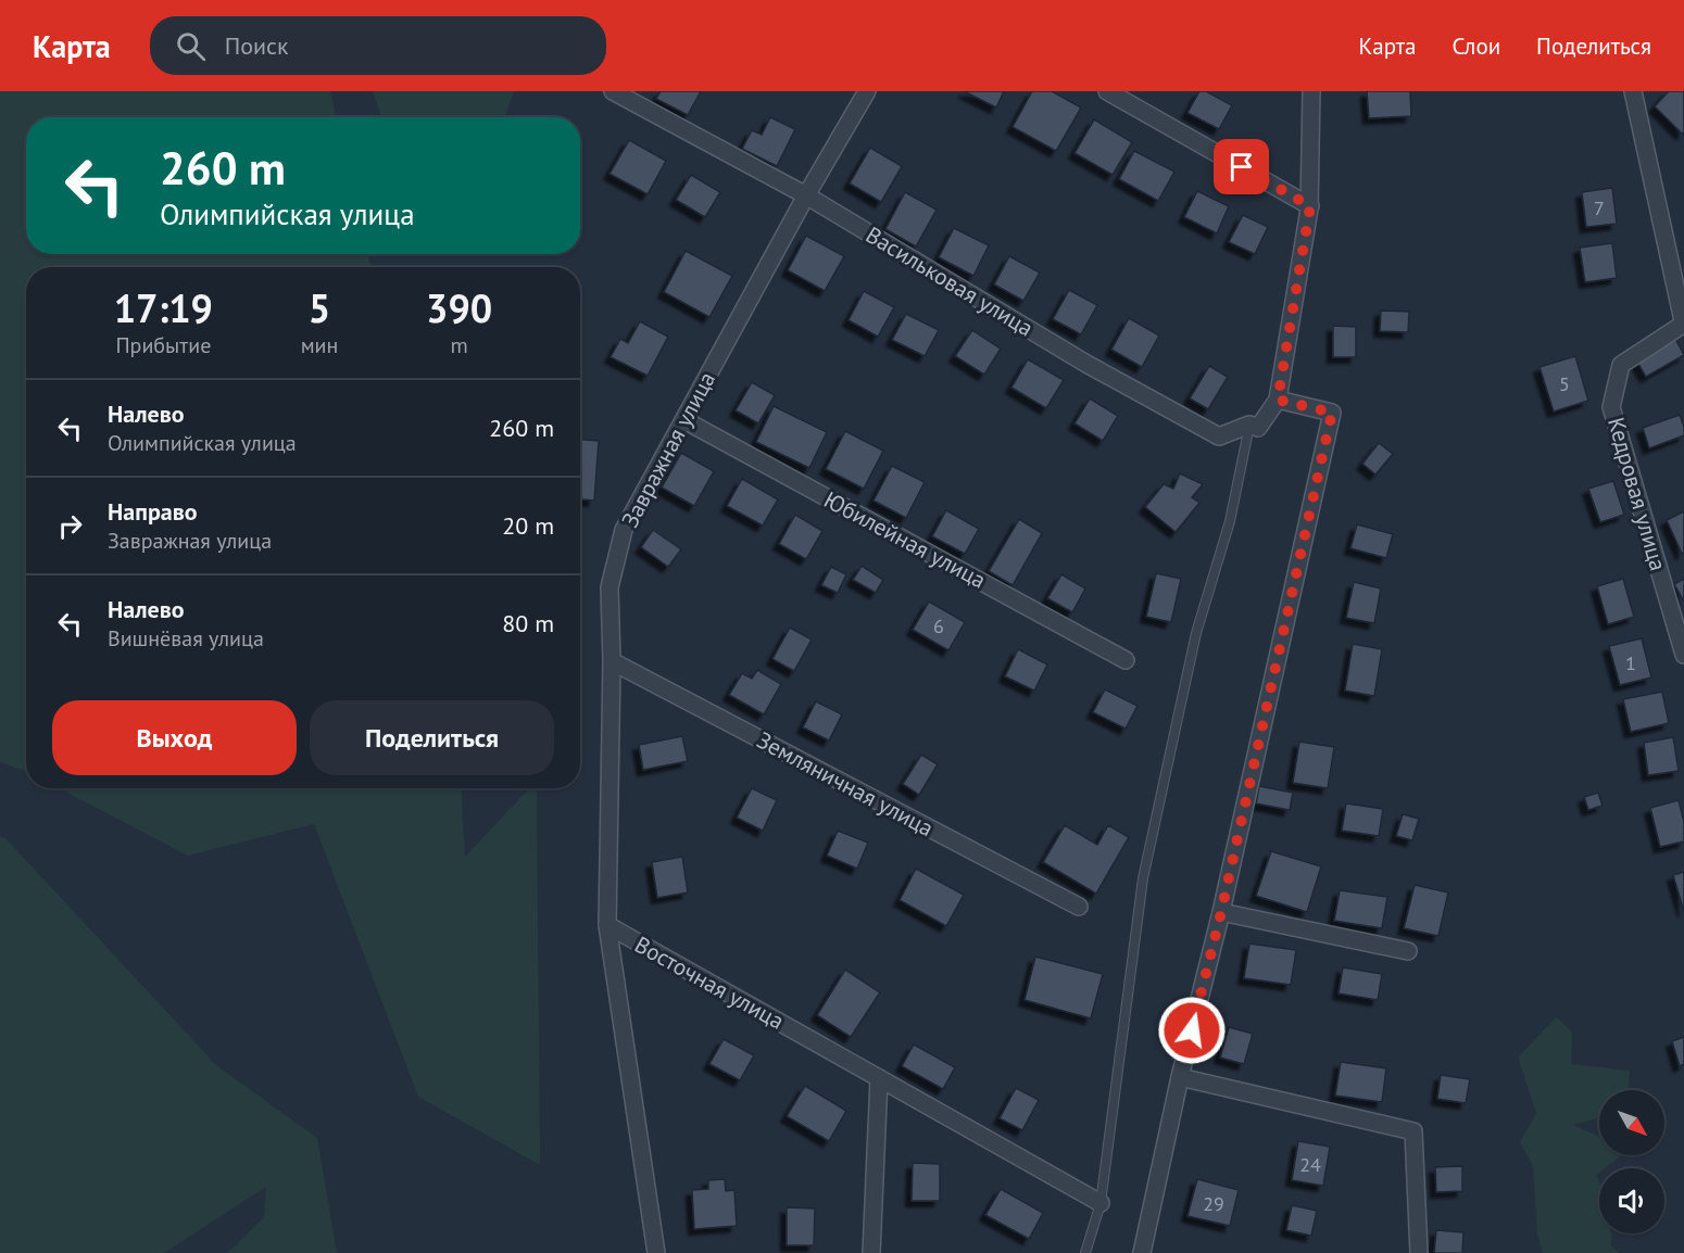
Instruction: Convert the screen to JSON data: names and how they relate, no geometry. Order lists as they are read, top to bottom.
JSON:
{
  "streets": {
    "street": [
      "Васильковая улица",
      "Завражная улица",
      "Кедровая улица",
      "Юбилейная улица",
      "Земляничная улица",
      "Восточная улица"
    ]
  },
  "crossings": [
    ["Васильковая улица", "Завражная улица"],
    ["Завражная улица", "Юбилейная улица"],
    ["Завражная улица", "Земляничная улица"],
    ["Завражная улица", "Восточная улица"]
  ],
  "house_numbers": [
    "7",
    "5",
    "6",
    "1",
    "24",
    "29"
  ],
  "north": "bottom right",
  "page": {
    "header": "Карта",
    "search": "Поиск",
    "nav": ["Карта", "Слои", "Поделиться"],
    "turn": ["260 m", "Олимпийская улица"],
    "eta": [
      "17:19",
      "Прибытие",
      "5",
      "мин",
      "390",
      "m"
    ],
    "list": [
      {
        "name": "Налево",
        "note": "Олимпийская улица",
        "value": "260 m"
      },
      {
        "name": "Направо",
        "note": "Завражная улица",
        "value": "20 m"
      },
      {
        "name": "Налево",
        "note": "Вишнёвая улица",
        "value": "80 m"
      }
    ],
    "buttons": ["Выход", "Поделиться"]
  }
}
